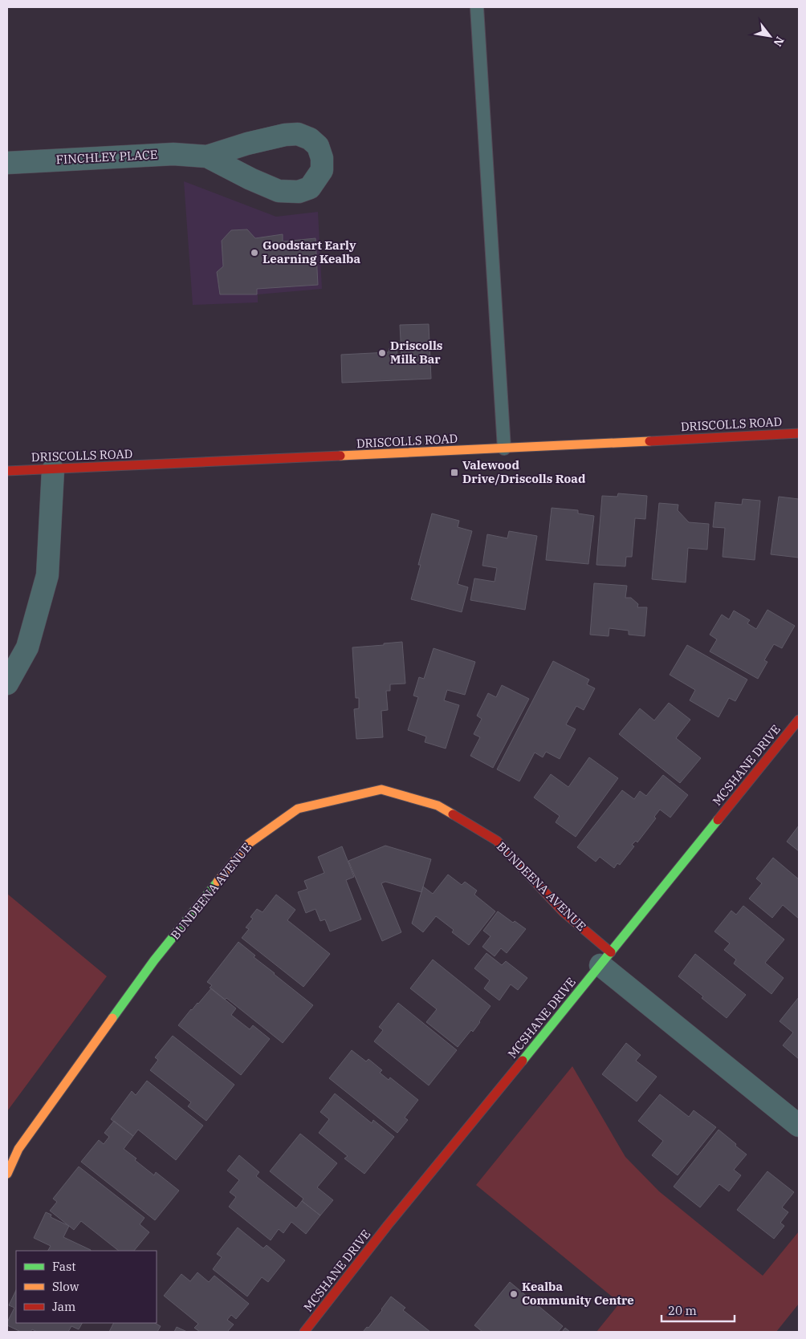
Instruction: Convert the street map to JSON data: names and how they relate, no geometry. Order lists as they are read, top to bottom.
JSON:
{
  "streets": {
    "street": [
      "FINCHLEY PLACE",
      "DRISCOLLS ROAD",
      "MCSHANE DRIVE",
      "BUNDEENA AVENUE"
    ]
  },
  "crossings": [
    ["MCSHANE DRIVE", "BUNDEENA AVENUE"]
  ],
  "places": {
    "other": ["Goodstart Early Learning Kealba", "Driscolls Milk Bar", "Kealba Community Centre"],
    "transit": ["Valewood Drive/Driscolls Road"]
  },
  "legend": ["Fast", "Slow", "Jam"],
  "scale_bar": "20 m",
  "north": "bottom right"
}
